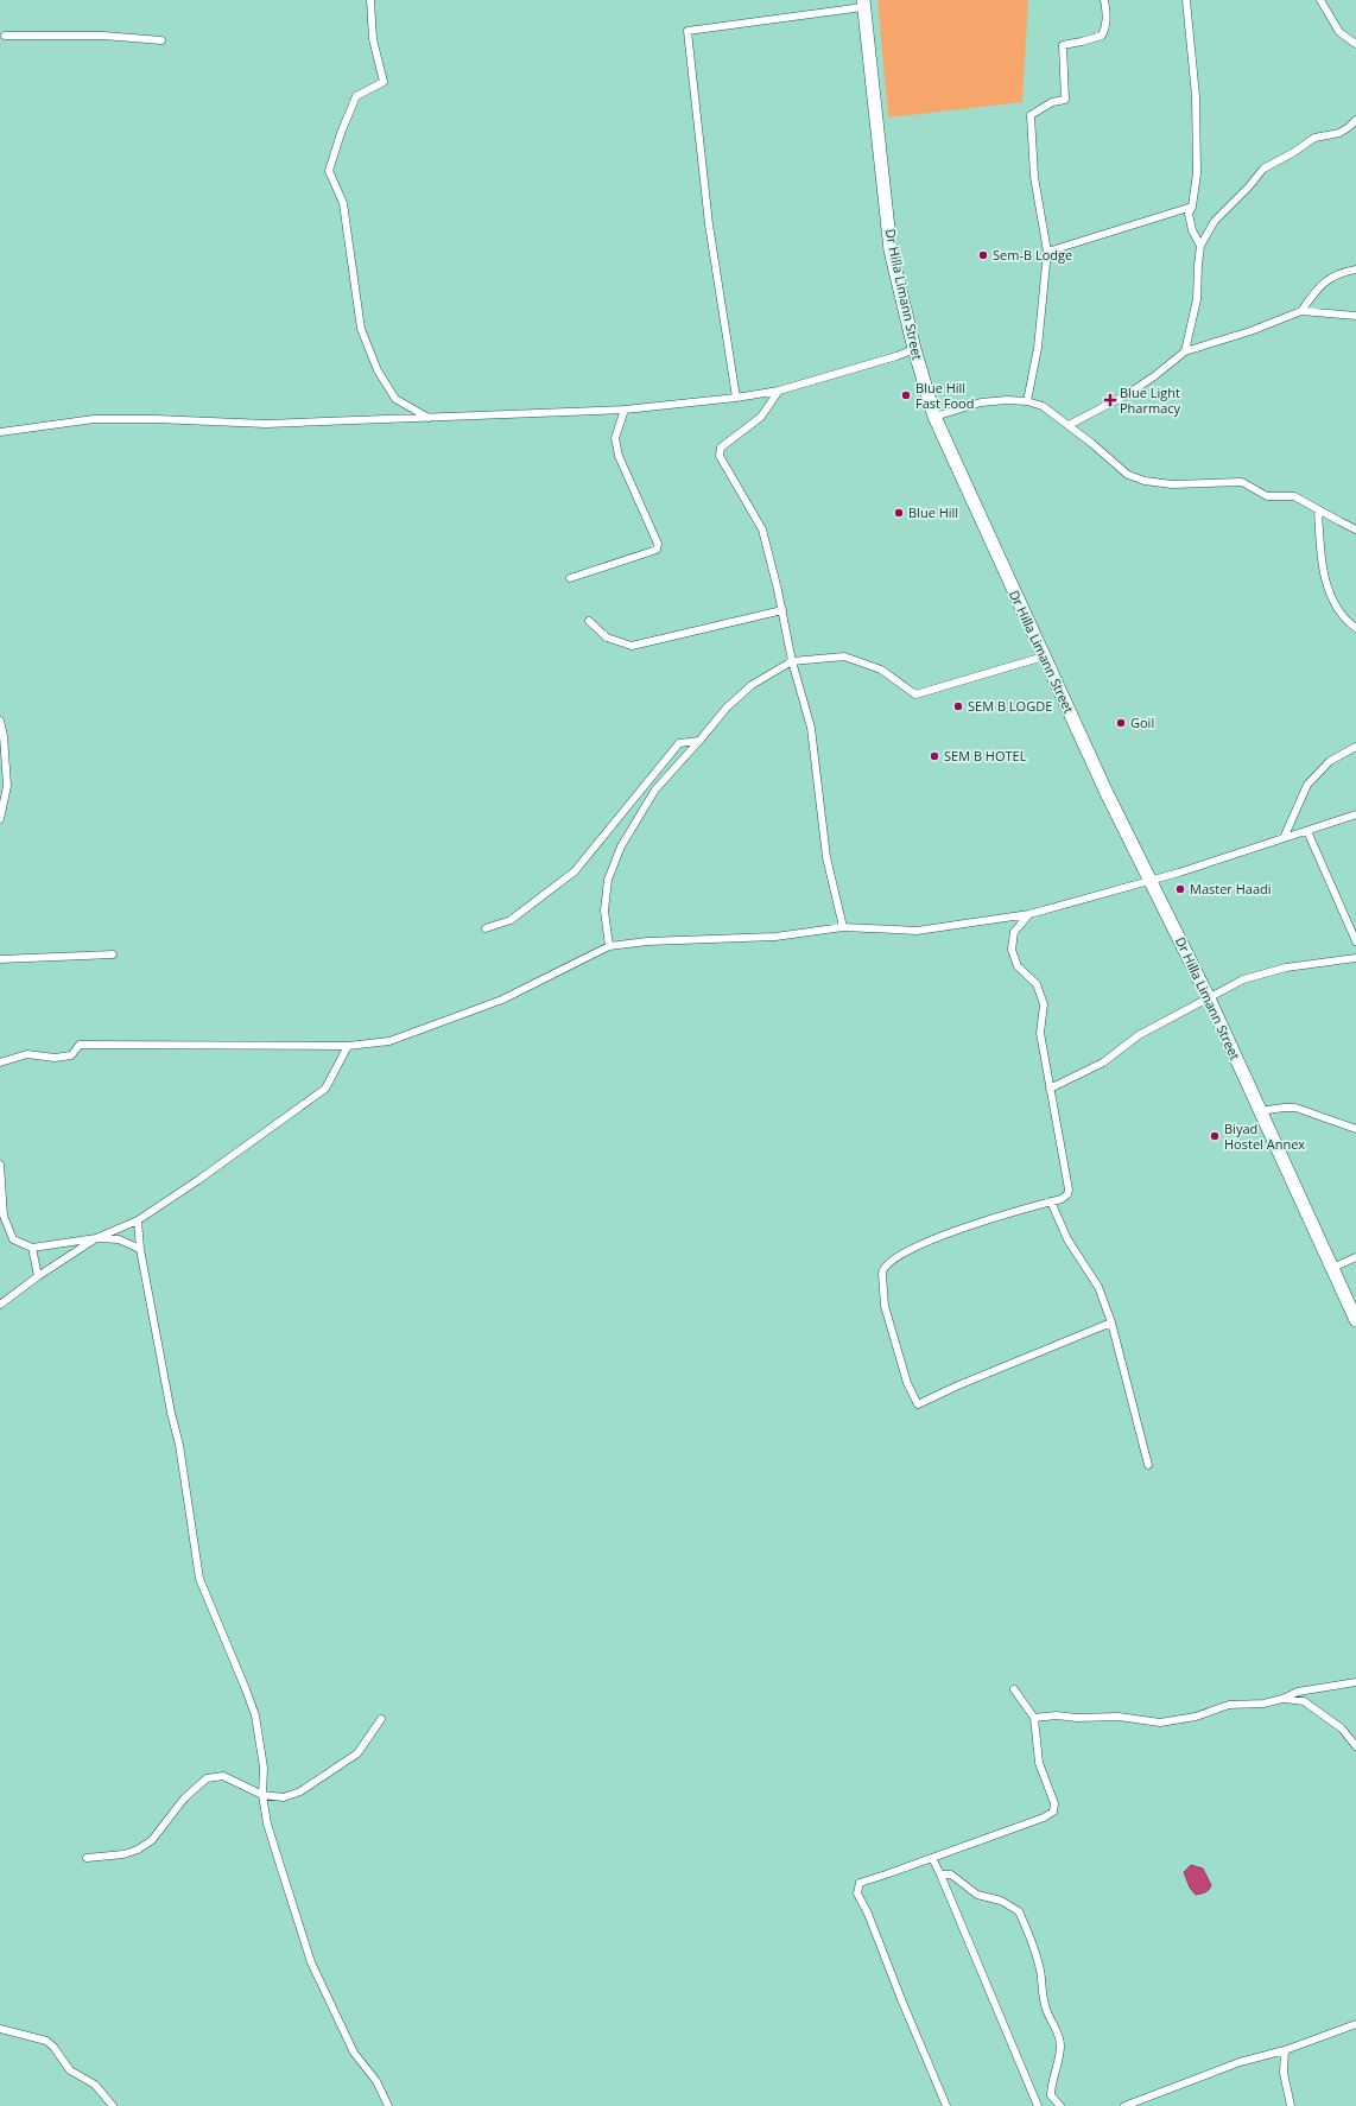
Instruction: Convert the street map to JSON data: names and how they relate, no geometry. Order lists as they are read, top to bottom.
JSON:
{
  "streets": {
    "highway": ["Dr Hilla Limann Street"]
  },
  "places": {
    "other": [
      "Sem-B Lodge",
      "Blue Hill Fast Food",
      "Blue Hill",
      "SEM B LOGDE",
      "Goil",
      "SEM B HOTEL",
      "Master Haadi",
      "Biyad Hostel Annex"
    ],
    "health": ["Blue Light Pharmacy"]
  }
}
